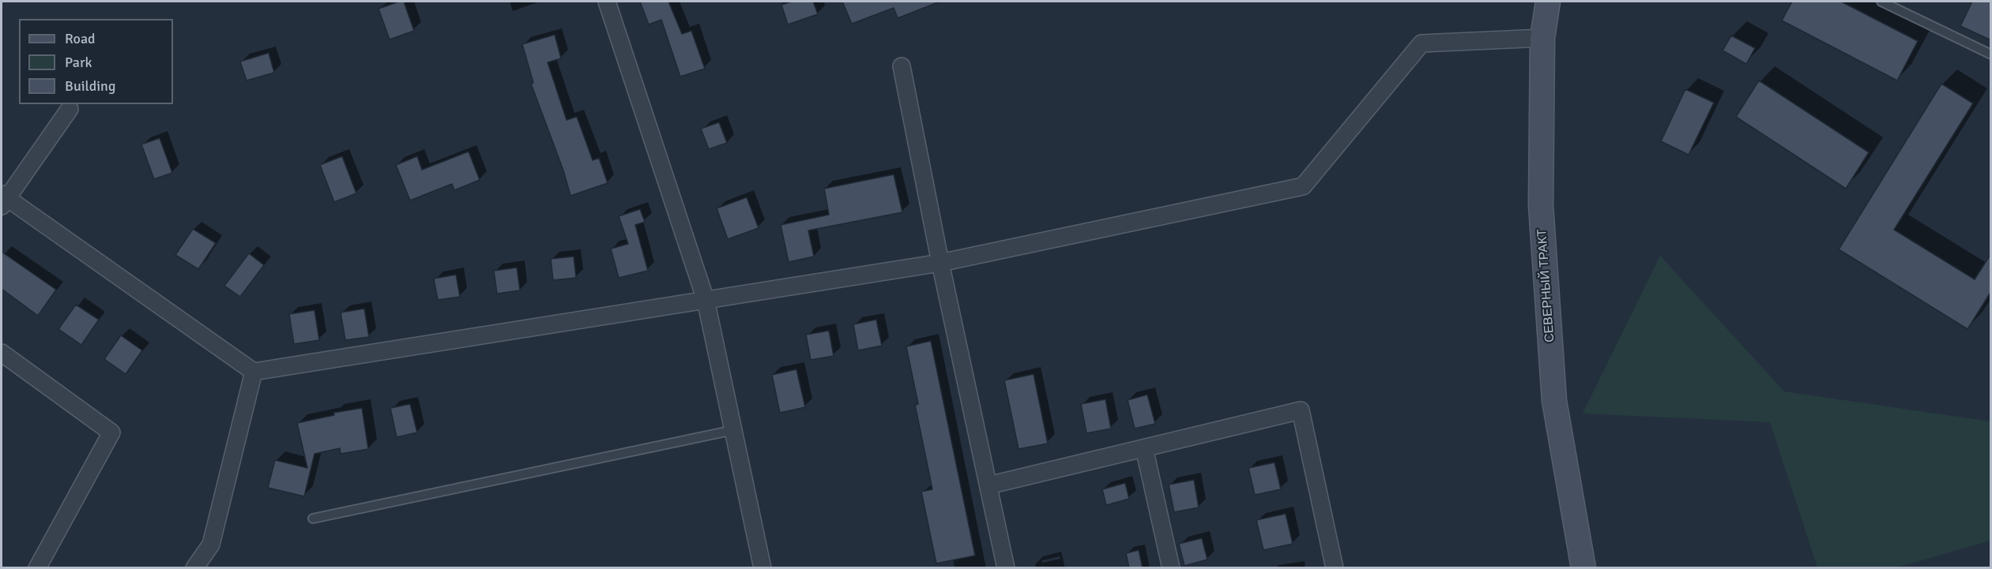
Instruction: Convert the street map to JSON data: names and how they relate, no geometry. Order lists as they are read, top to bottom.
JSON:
{
  "streets": {
    "main road": ["СЕВЕРНЫЙ ТРАКТ"]
  },
  "legend": ["Road", "Park", "Building"]
}
